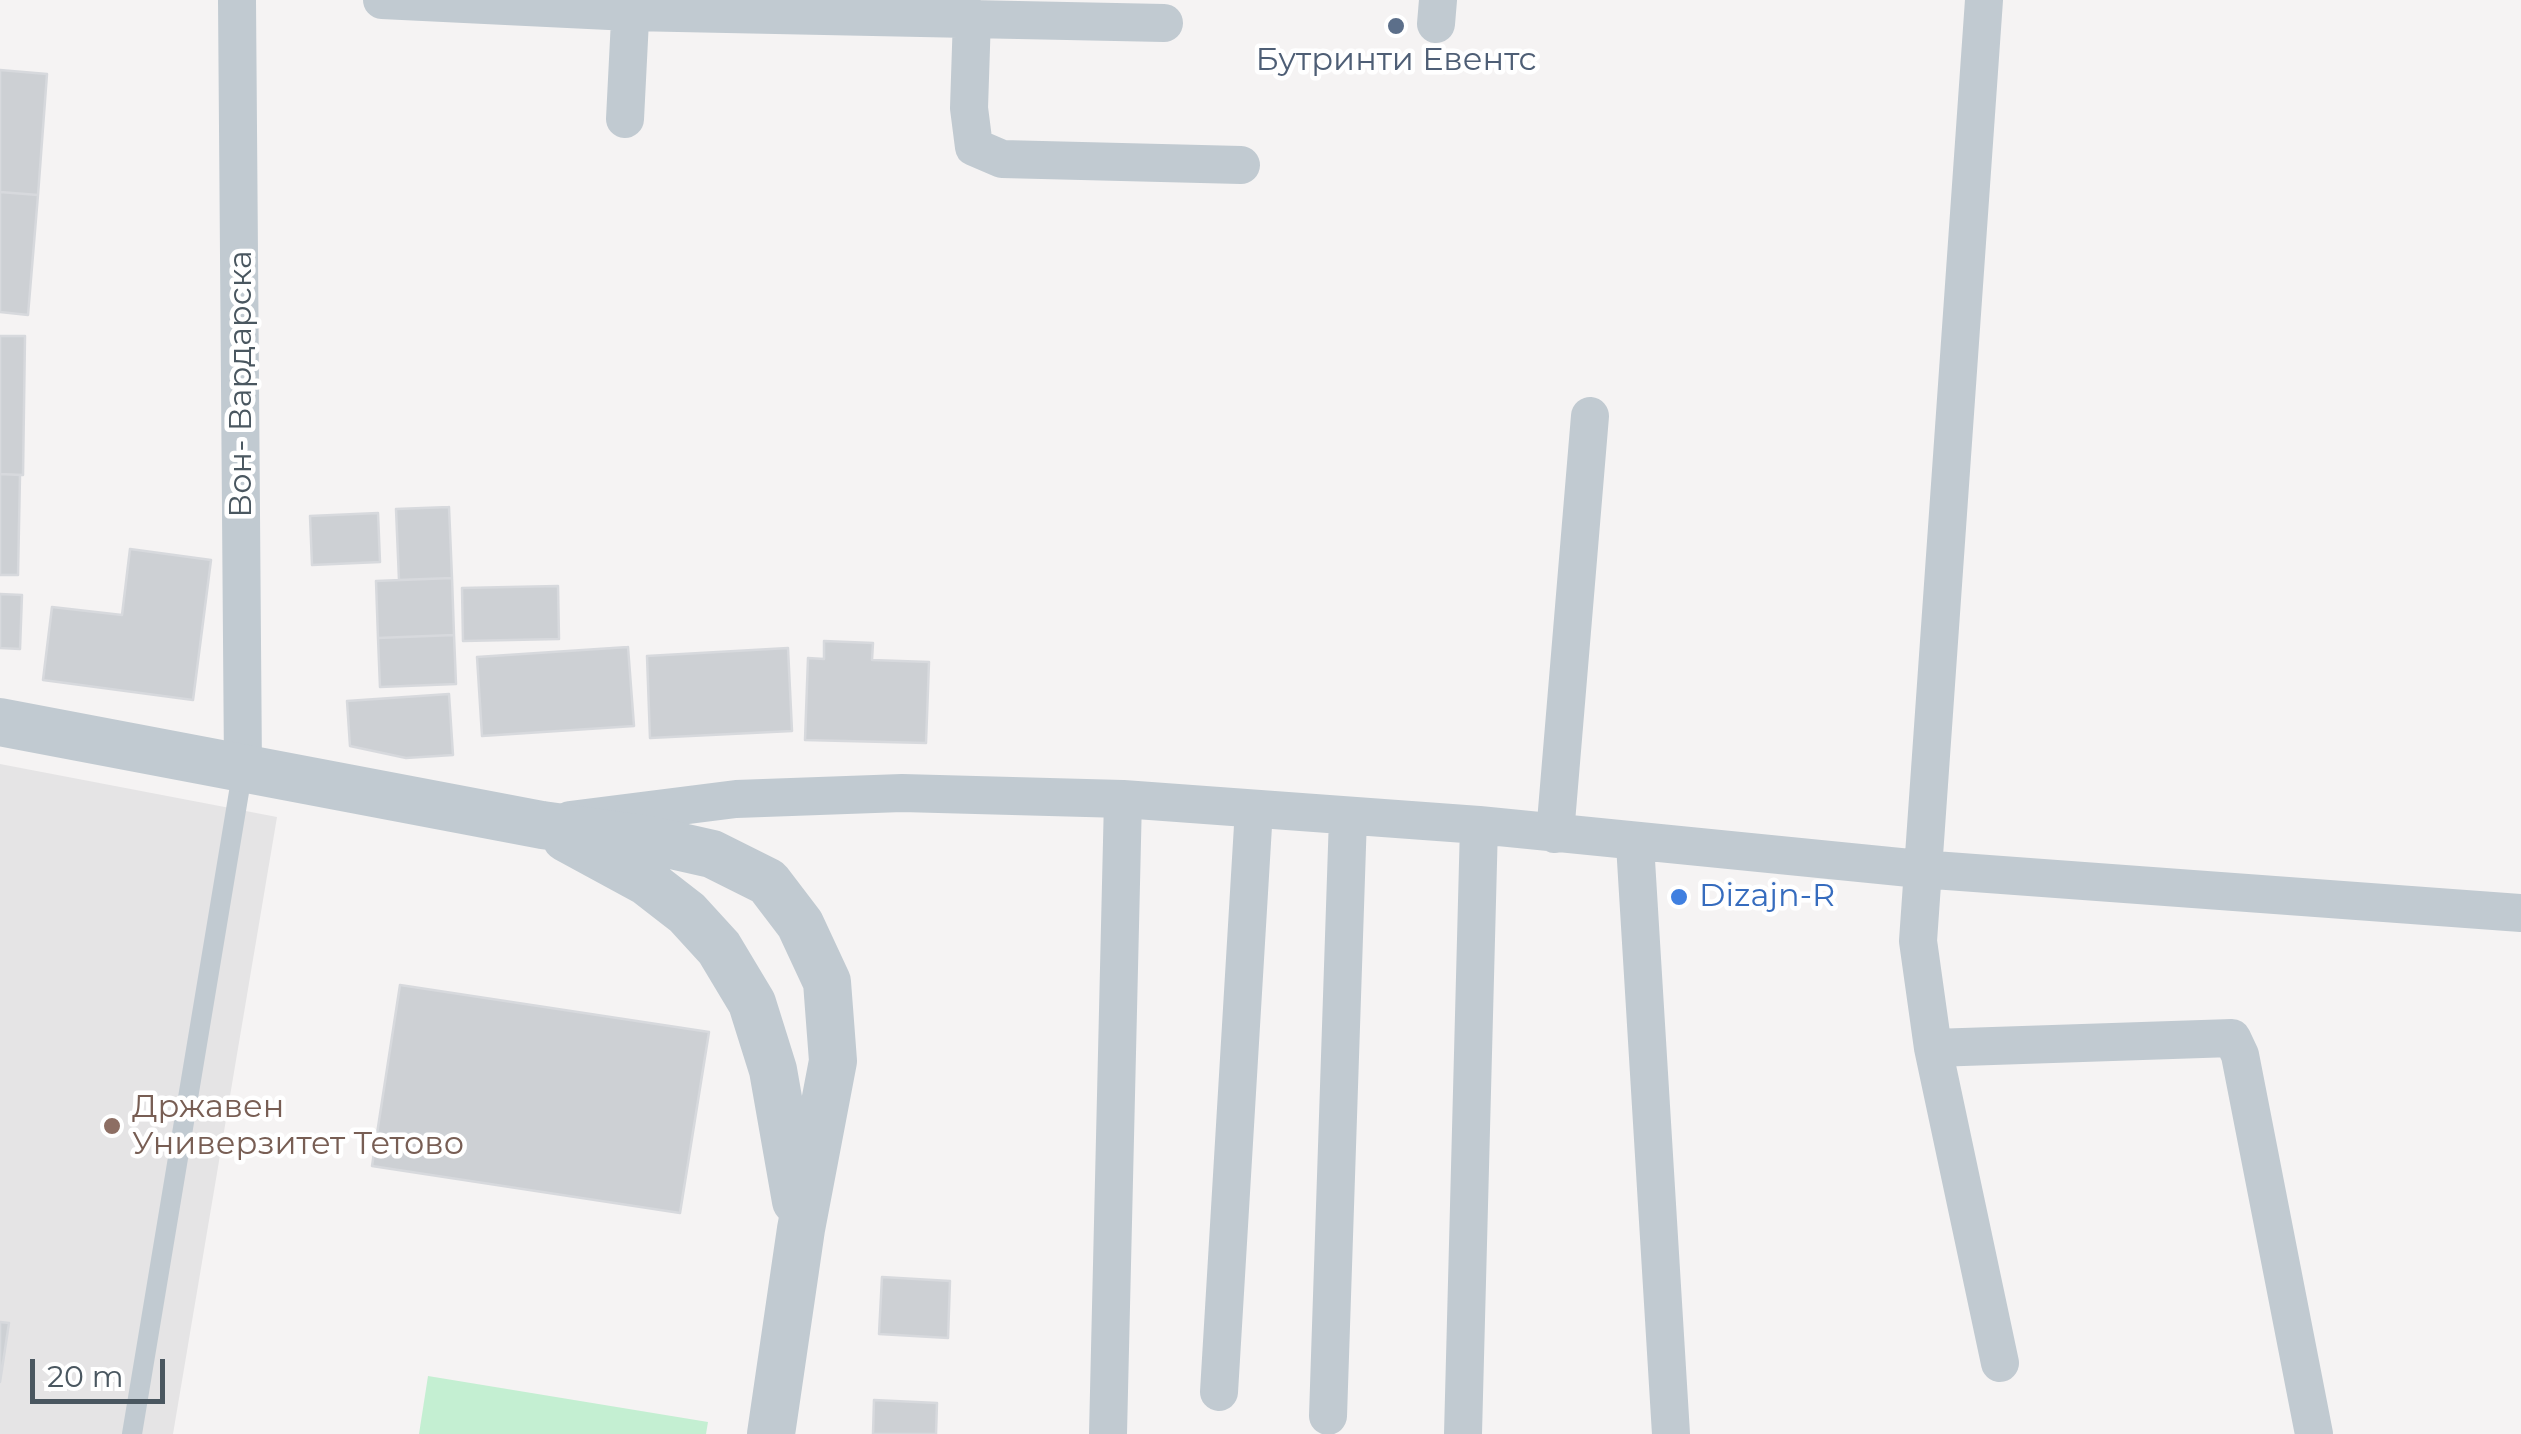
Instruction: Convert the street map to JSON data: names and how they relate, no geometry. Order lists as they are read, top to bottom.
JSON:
{
  "streets": {
    "street": ["Вон- Вардарска"]
  },
  "places": ["Бутринти Евентс", "Dizajn-R", "Државен Универзитет Тетово"],
  "scale_bar": "20 m"
}
